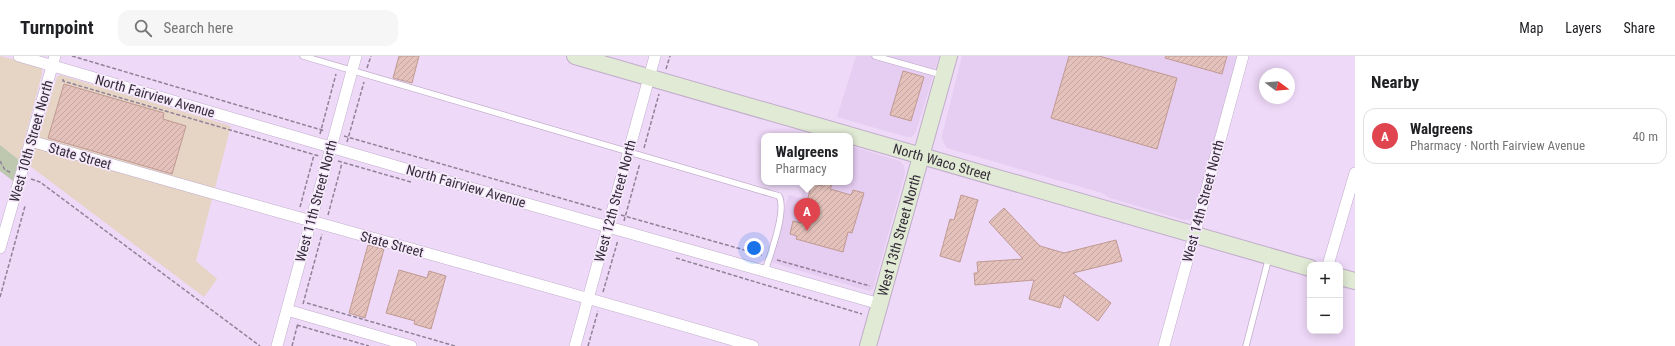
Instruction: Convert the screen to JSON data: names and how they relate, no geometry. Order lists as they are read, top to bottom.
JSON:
{
  "streets": {
    "street": [
      "North Fairview Avenue",
      "West 10th Street North",
      "State Street",
      "North Waco Street",
      "West 11th Street North",
      "West 12th Street North",
      "West 14th Street North",
      "West 13th Street North"
    ]
  },
  "crossings": [
    ["North Fairview Avenue", "West 10th Street North"],
    ["North Fairview Avenue", "West 11th Street North"],
    ["North Fairview Avenue", "West 12th Street North"],
    ["North Fairview Avenue", "West 13th Street North"],
    ["West 10th Street North", "State Street"],
    ["State Street", "West 11th Street North"],
    ["State Street", "West 12th Street North"],
    ["North Waco Street", "West 12th Street North"],
    ["North Waco Street", "West 14th Street North"],
    ["North Waco Street", "West 13th Street North"]
  ],
  "north": "right",
  "page": {
    "header": "Turnpoint",
    "search": "Search here",
    "nav": ["Map", "Layers", "Share"],
    "heading": "Nearby",
    "list": [
      {
        "mark": "A",
        "name": "Walgreens",
        "note": "Pharmacy · North Fairview Avenue",
        "value": "40 m"
      }
    ],
    "popup": ["Walgreens", "Pharmacy"],
    "pins": "A",
    "map_buttons": ["+", "−"]
  }
}
